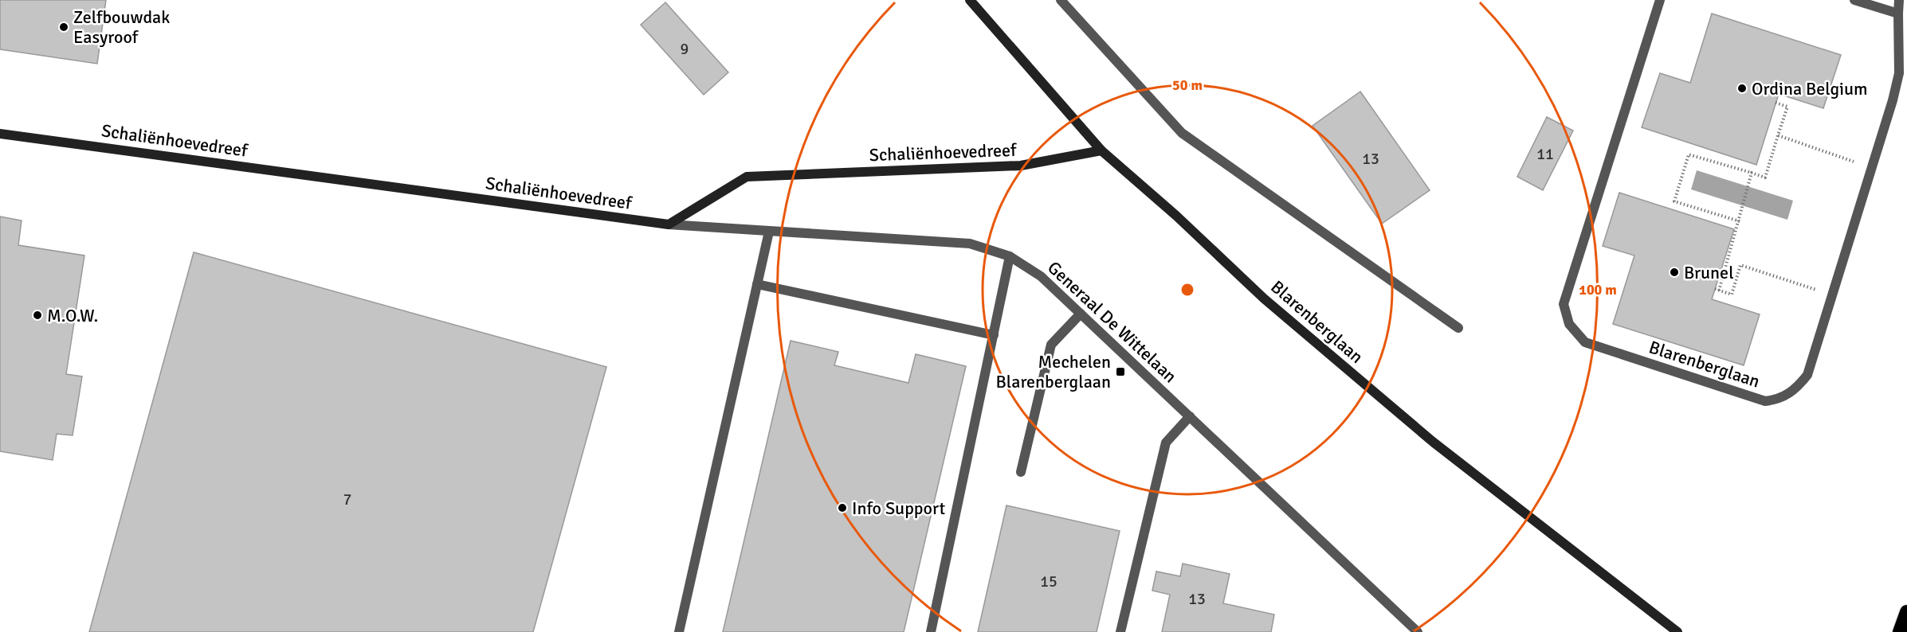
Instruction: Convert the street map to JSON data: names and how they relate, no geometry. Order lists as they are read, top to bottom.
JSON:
{
  "streets": {
    "street": ["Schaliënhoevedreef", "Generaal De Wittelaan", "Blarenberglaan"]
  },
  "crossings": [
    ["Schaliënhoevedreef", "Generaal De Wittelaan"],
    ["Schaliënhoevedreef", "Blarenberglaan"]
  ],
  "places": {
    "other": [
      "Zelfbouwdak Easyroof",
      "Ordina Belgium",
      "Brunel",
      "M.O.W.",
      "Info Support"
    ],
    "transit": ["Mechelen Blarenberglaan"]
  },
  "house_numbers": [
    "9",
    "11",
    "13",
    "7",
    "15",
    "13"
  ],
  "rings": ["50 m", "100 m"]
}
